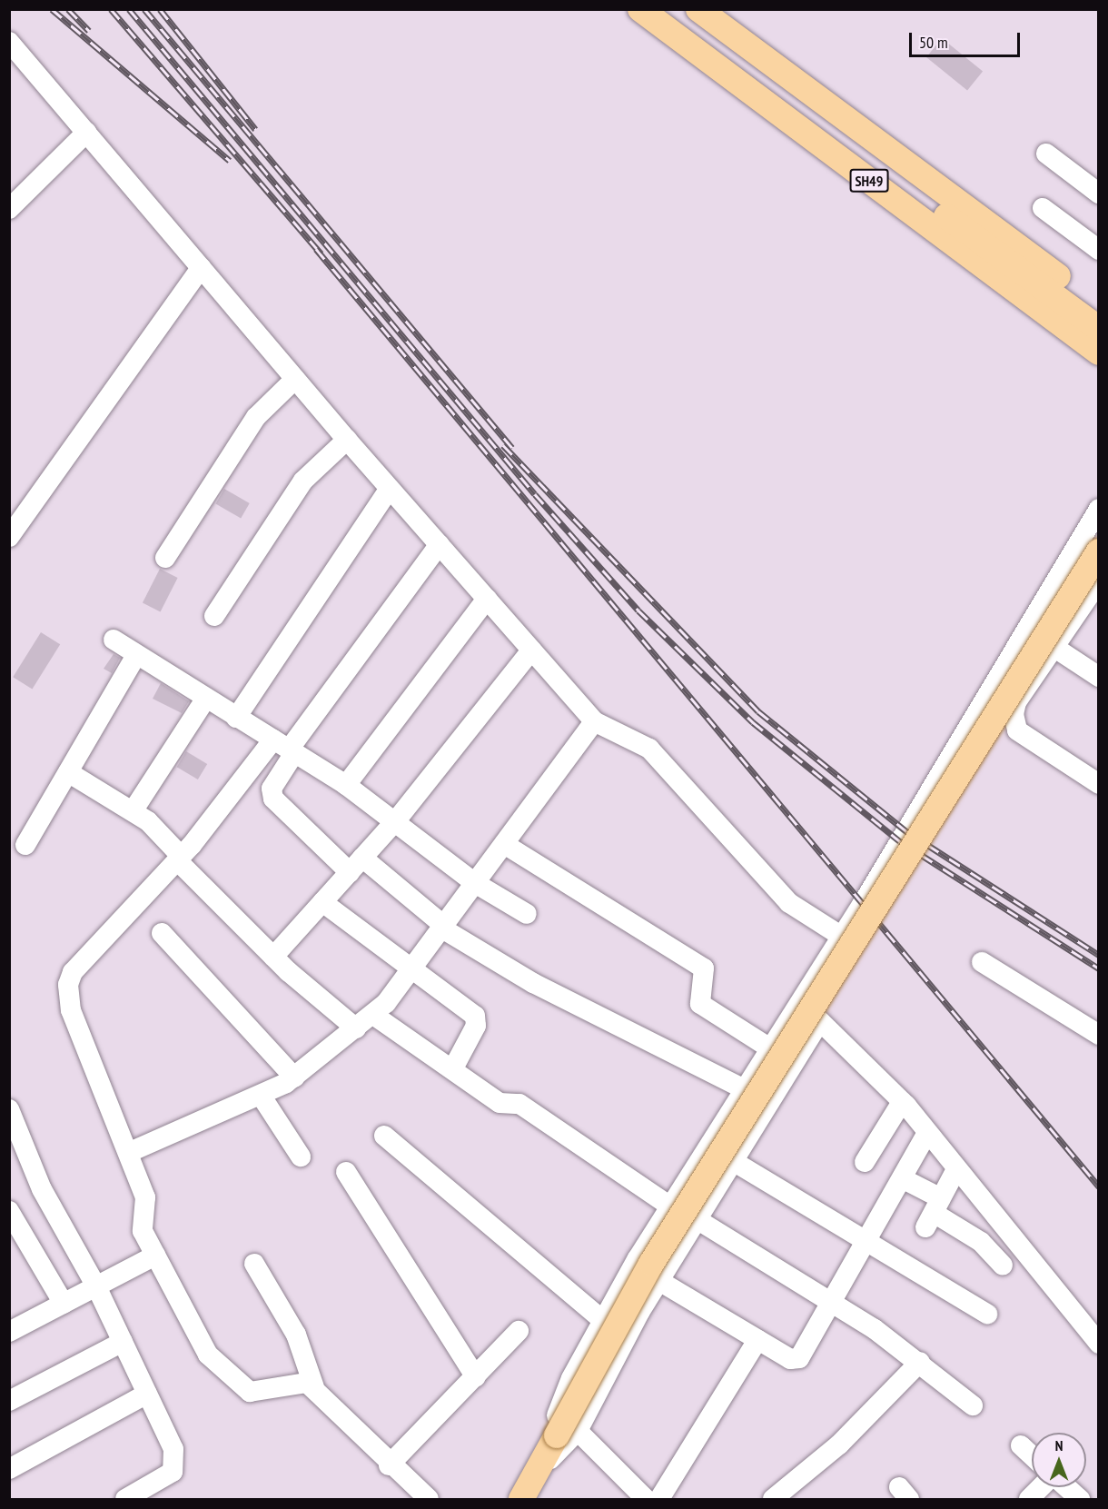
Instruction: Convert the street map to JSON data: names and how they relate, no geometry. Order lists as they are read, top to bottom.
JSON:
{
  "streets": {
    "main road": ["SH49"]
  },
  "scale_bar": "50 m",
  "north": "top"
}
